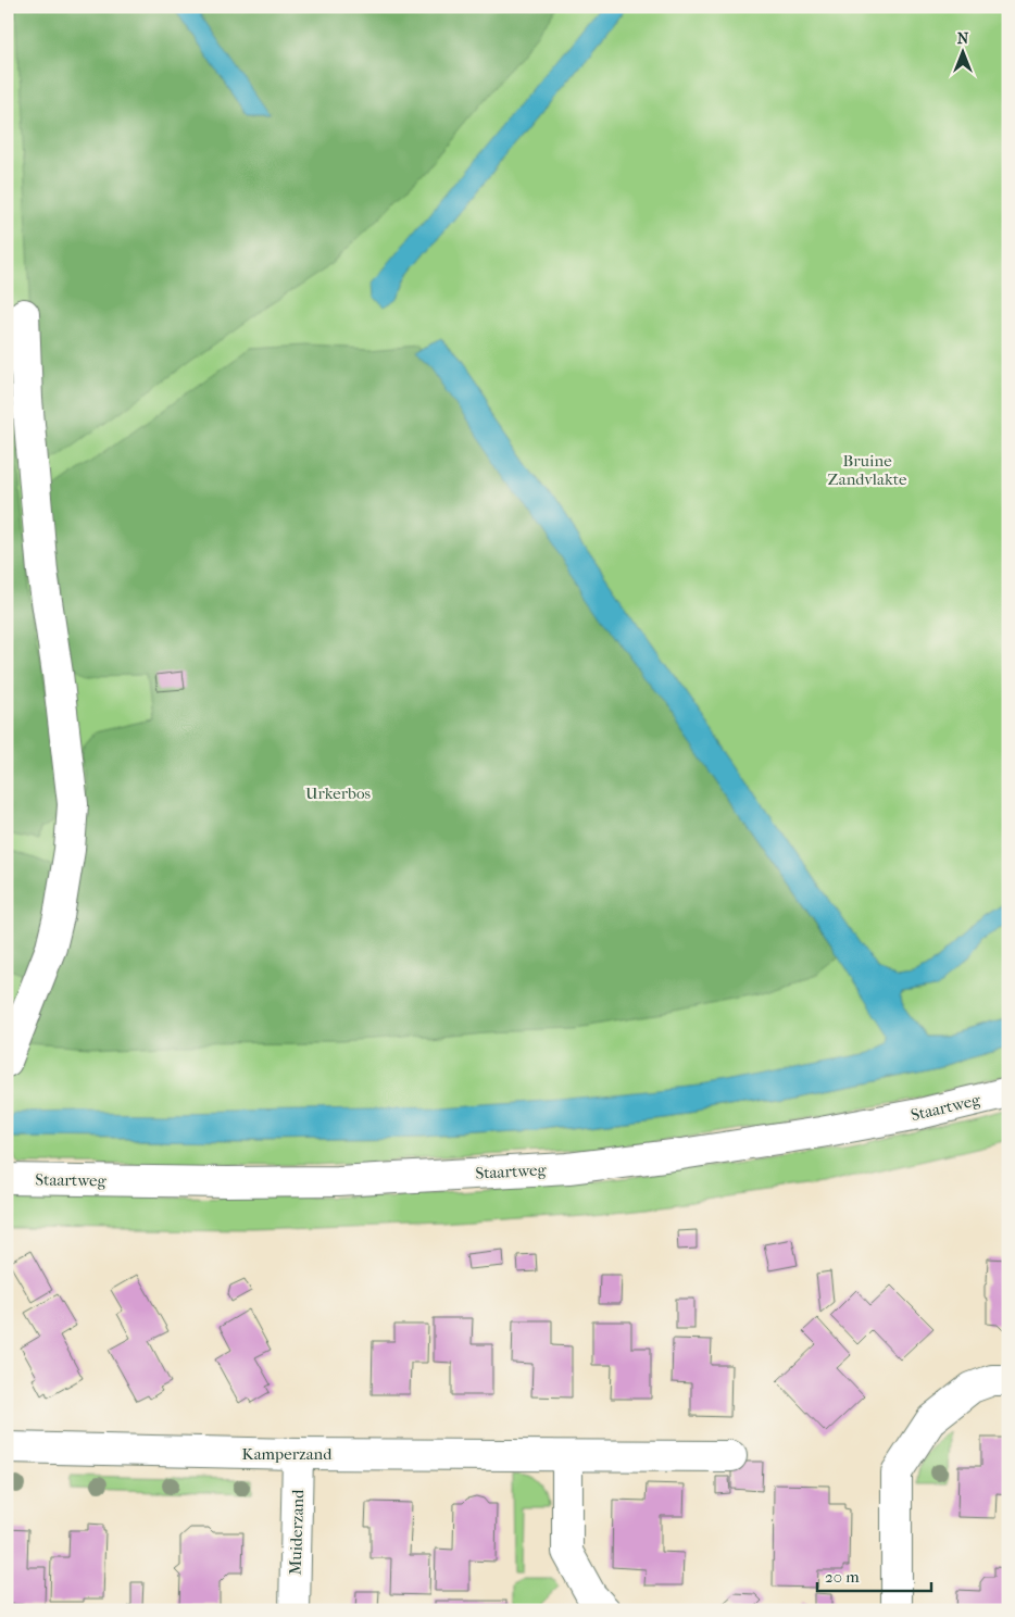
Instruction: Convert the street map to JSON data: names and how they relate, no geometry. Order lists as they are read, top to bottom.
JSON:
{
  "streets": {
    "street": ["Staartweg", "Kamperzand", "Muiderzand"]
  },
  "crossings": [
    ["Kamperzand", "Muiderzand"]
  ],
  "parks": ["Bruine Zandvlakte", "Urkerbos"],
  "scale_bar": "20 m",
  "north": "top"
}
